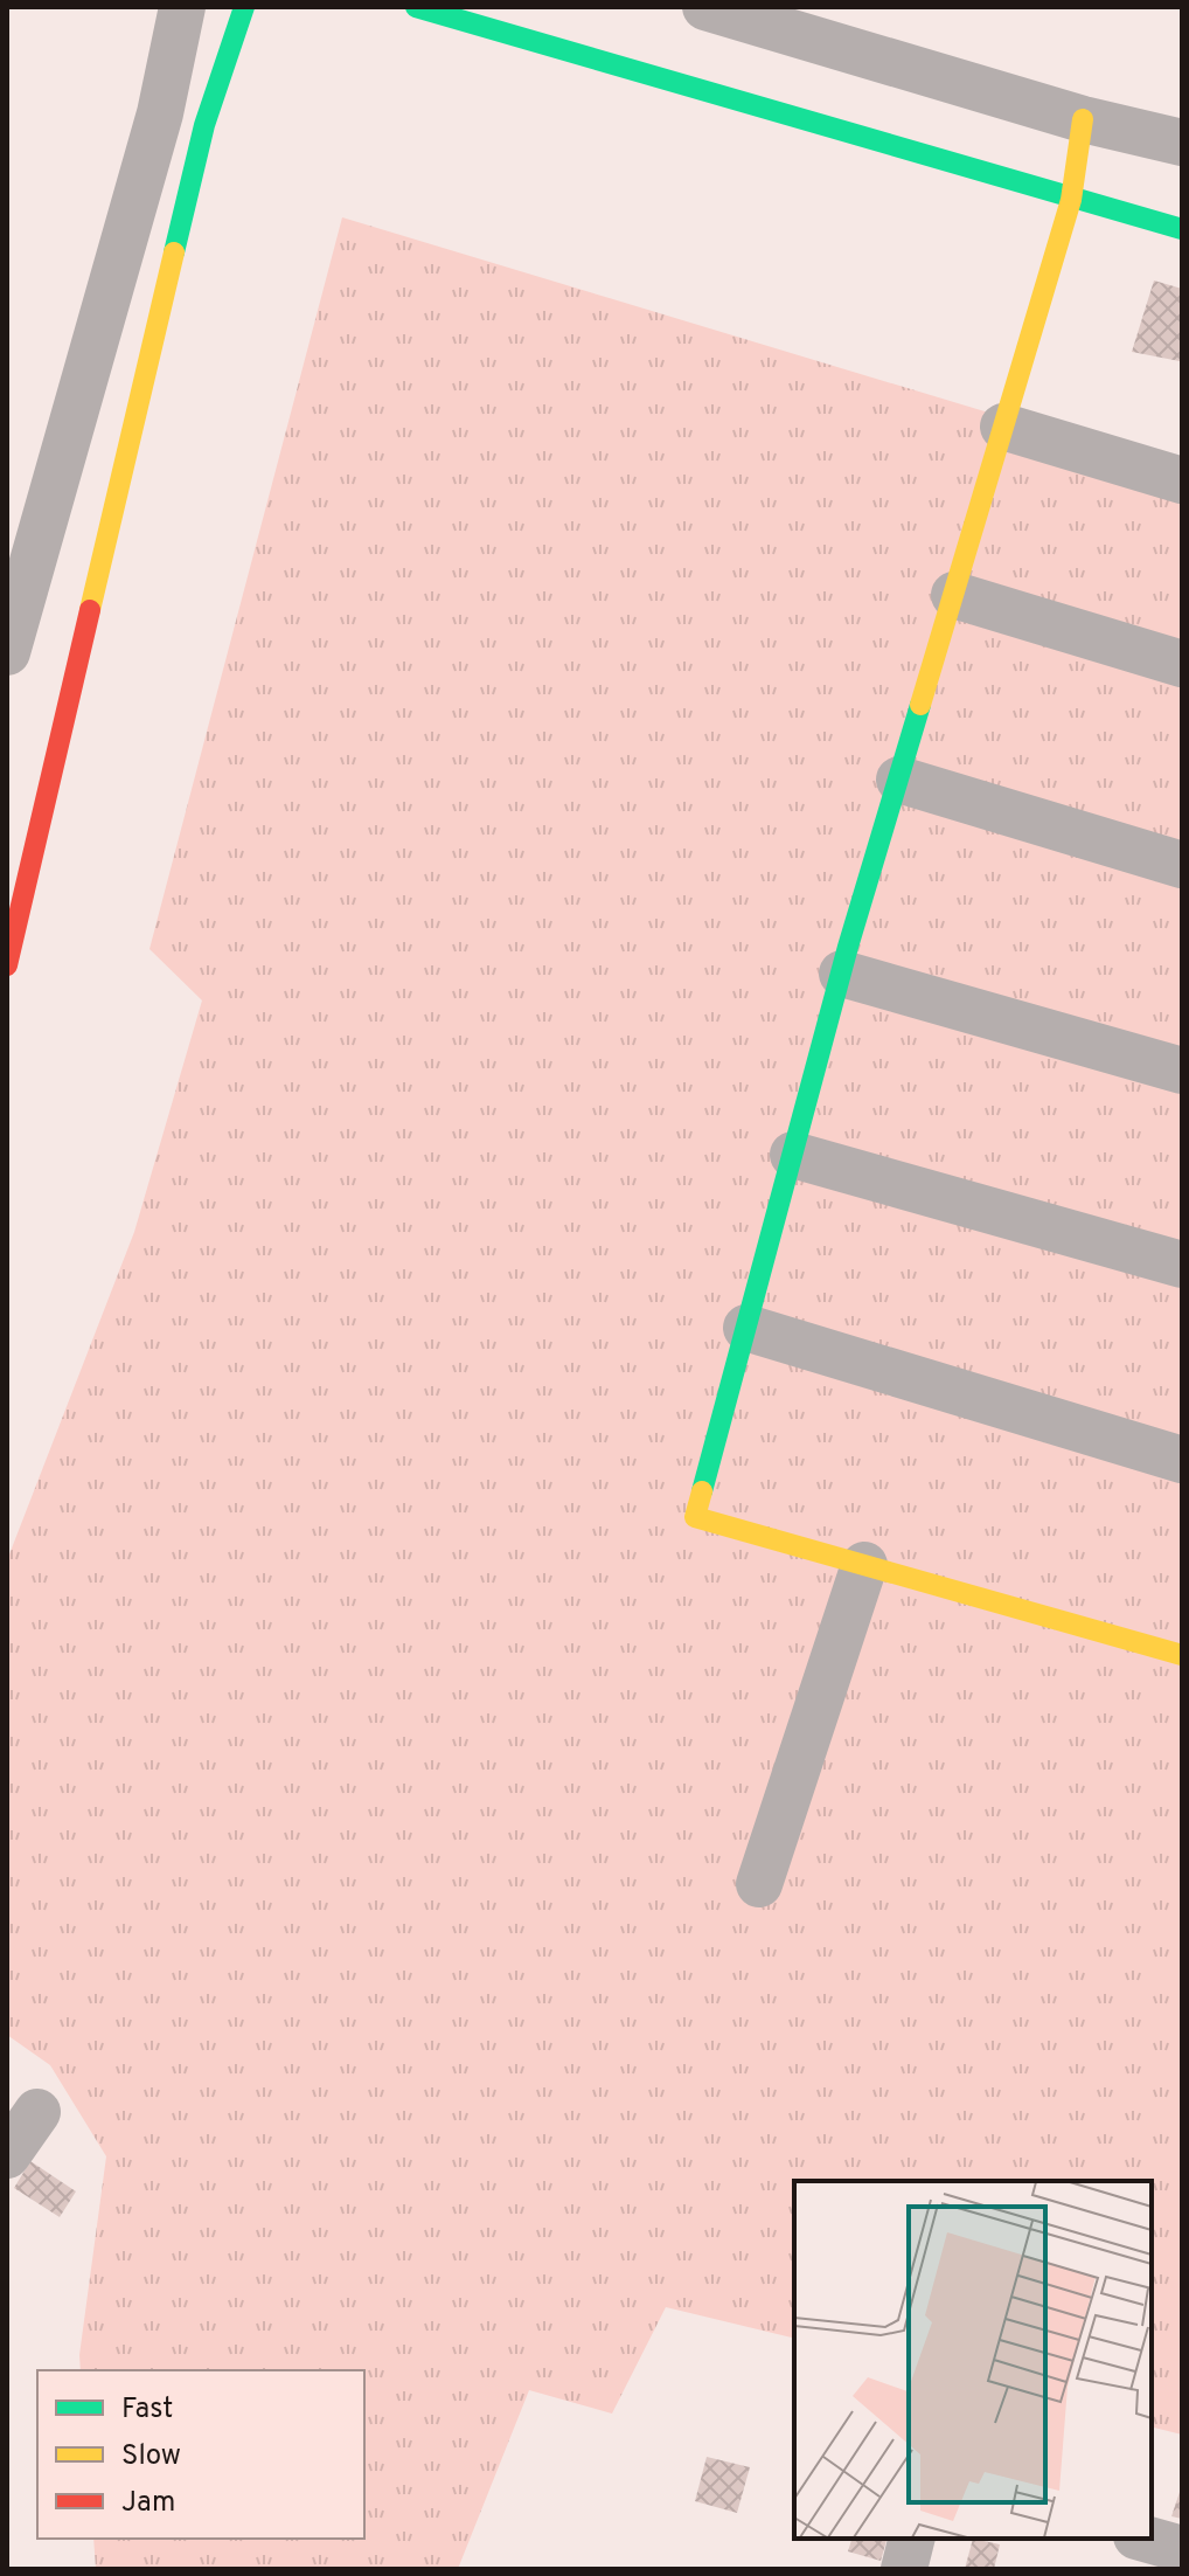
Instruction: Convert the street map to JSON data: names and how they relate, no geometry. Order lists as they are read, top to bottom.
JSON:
{
  "legend": ["Fast", "Slow", "Jam"]
}
